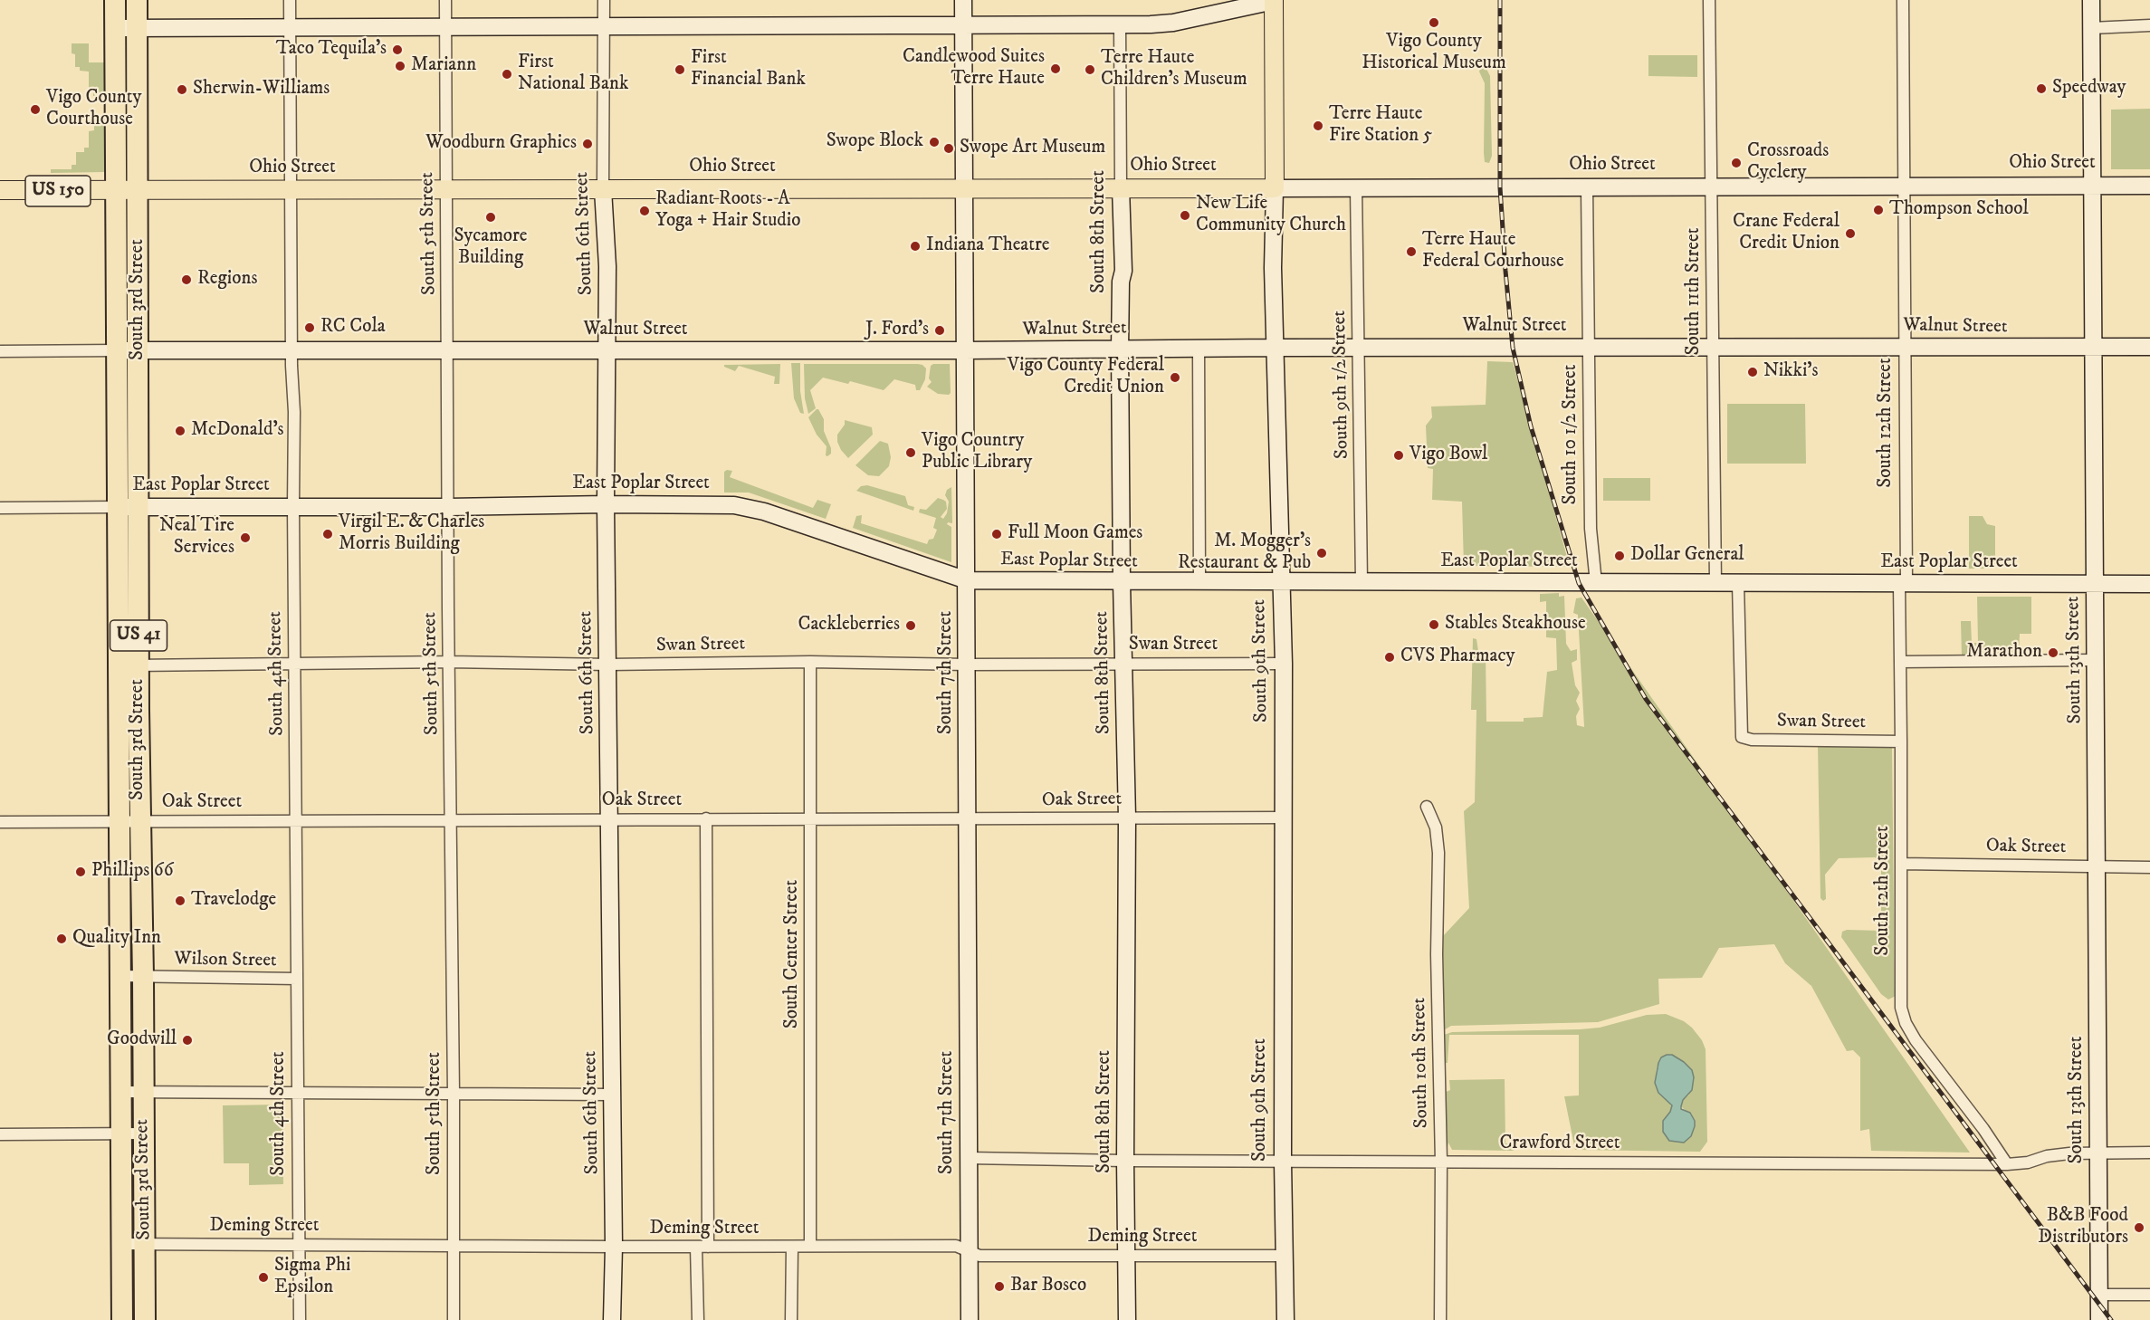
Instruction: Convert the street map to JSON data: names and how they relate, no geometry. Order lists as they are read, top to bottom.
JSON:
{
  "streets": {
    "highway": ["South 3rd Street", "US 41"],
    "main road": ["Ohio Street", "US 150", "South 9th Street"],
    "street": [
      "South 8th Street",
      "South 5th Street",
      "South 6th Street",
      "South 11th Street",
      "Walnut Street",
      "South 9th 1/2 Street",
      "South 12th Street",
      "South 10 1/2 Street",
      "East Poplar Street",
      "Swan Street",
      "South 13th Street",
      "South 7th Street",
      "South 4th Street",
      "Oak Street",
      "South Center Street",
      "Wilson Street",
      "South 10th Street",
      "Crawford Street",
      "Deming Street"
    ]
  },
  "crossings": [
    ["Ohio Street", "South 8th Street"],
    ["Ohio Street", "South 5th Street"],
    ["Ohio Street", "South 6th Street"],
    ["Ohio Street", "South 11th Street"],
    ["Ohio Street", "South 3rd Street"],
    ["Ohio Street", "South 9th 1/2 Street"],
    ["Ohio Street", "South 12th Street"],
    ["Ohio Street", "South 10 1/2 Street"],
    ["Ohio Street", "South 13th Street"],
    ["Ohio Street", "South 9th Street"],
    ["Ohio Street", "South 7th Street"],
    ["Ohio Street", "South 4th Street"],
    ["South 8th Street", "Walnut Street"],
    ["South 8th Street", "East Poplar Street"],
    ["South 8th Street", "Swan Street"],
    ["South 8th Street", "Oak Street"],
    ["South 8th Street", "Crawford Street"],
    ["South 8th Street", "Deming Street"],
    ["South 5th Street", "Walnut Street"],
    ["South 5th Street", "East Poplar Street"],
    ["South 5th Street", "Swan Street"],
    ["South 5th Street", "Oak Street"],
    ["South 5th Street", "Deming Street"],
    ["South 6th Street", "Walnut Street"],
    ["South 6th Street", "East Poplar Street"],
    ["South 6th Street", "Swan Street"],
    ["South 6th Street", "Oak Street"],
    ["South 6th Street", "Deming Street"],
    ["South 11th Street", "Walnut Street"],
    ["South 11th Street", "East Poplar Street"],
    ["South 3rd Street", "Walnut Street"],
    ["South 3rd Street", "East Poplar Street"],
    ["South 3rd Street", "US 41"],
    ["South 3rd Street", "Swan Street"],
    ["South 3rd Street", "Oak Street"],
    ["South 3rd Street", "Wilson Street"],
    ["South 3rd Street", "Deming Street"],
    ["Walnut Street", "South 9th 1/2 Street"],
    ["Walnut Street", "South 12th Street"],
    ["Walnut Street", "South 10 1/2 Street"],
    ["Walnut Street", "South 13th Street"],
    ["Walnut Street", "South 9th Street"],
    ["Walnut Street", "South 7th Street"],
    ["Walnut Street", "South 4th Street"],
    ["South 9th 1/2 Street", "East Poplar Street"],
    ["South 12th Street", "East Poplar Street"],
    ["South 12th Street", "Swan Street"],
    ["South 12th Street", "Oak Street"],
    ["South 12th Street", "Crawford Street"],
    ["South 10 1/2 Street", "East Poplar Street"],
    ["East Poplar Street", "Swan Street"],
    ["East Poplar Street", "South 13th Street"],
    ["East Poplar Street", "South 9th Street"],
    ["East Poplar Street", "South 7th Street"],
    ["East Poplar Street", "South 4th Street"],
    ["Swan Street", "South 9th Street"],
    ["Swan Street", "South 7th Street"],
    ["Swan Street", "South 4th Street"],
    ["Swan Street", "South Center Street"],
    ["South 13th Street", "Oak Street"],
    ["South 13th Street", "Crawford Street"],
    ["South 9th Street", "Oak Street"],
    ["South 9th Street", "Crawford Street"],
    ["South 9th Street", "Deming Street"],
    ["South 7th Street", "Oak Street"],
    ["South 7th Street", "Crawford Street"],
    ["South 7th Street", "Deming Street"],
    ["South 4th Street", "Oak Street"],
    ["South 4th Street", "Wilson Street"],
    ["South 4th Street", "Deming Street"],
    ["Oak Street", "South Center Street"],
    ["South Center Street", "Deming Street"],
    ["South 10th Street", "Crawford Street"]
  ],
  "places": [
    "Vigo County Historical Museum",
    "Taco Tequila’s",
    "Mariann",
    "Candlewood Suites Terre Haute",
    "First Financial Bank",
    "Terre Haute Children's Museum",
    "First National Bank",
    "Speedway",
    "Sherwin-Williams",
    "Vigo County Courthouse",
    "Terre Haute Fire Station 5",
    "Swope Block",
    "Woodburn Graphics",
    "Swope Art Museum",
    "Crossroads Cyclery",
    "Thompson School",
    "Radiant Roots - A Yoga + Hair Studio",
    "New Life Community Church",
    "Sycamore Building",
    "Crane Federal Credit Union",
    "Indiana Theatre",
    "Terre Haute Federal Courhouse",
    "Regions",
    "RC Cola",
    "J. Ford’s",
    "Nikki’s",
    "Vigo County Federal Credit Union",
    "McDonald's",
    "Vigo Country Public Library",
    "Vigo Bowl",
    "Virgil E. & Charles Morris Building",
    "Full Moon Games",
    "Neal Tire Services",
    "M. Mogger’s Restaurant & Pub",
    "Dollar General",
    "Stables Steakhouse",
    "Cackleberries",
    "Marathon",
    "CVS Pharmacy",
    "Phillips 66",
    "Travelodge",
    "Quality Inn",
    "Goodwill",
    "B&B Food Distributors",
    "Sigma Phi Epsilon",
    "Bar Bosco"
  ]
}
